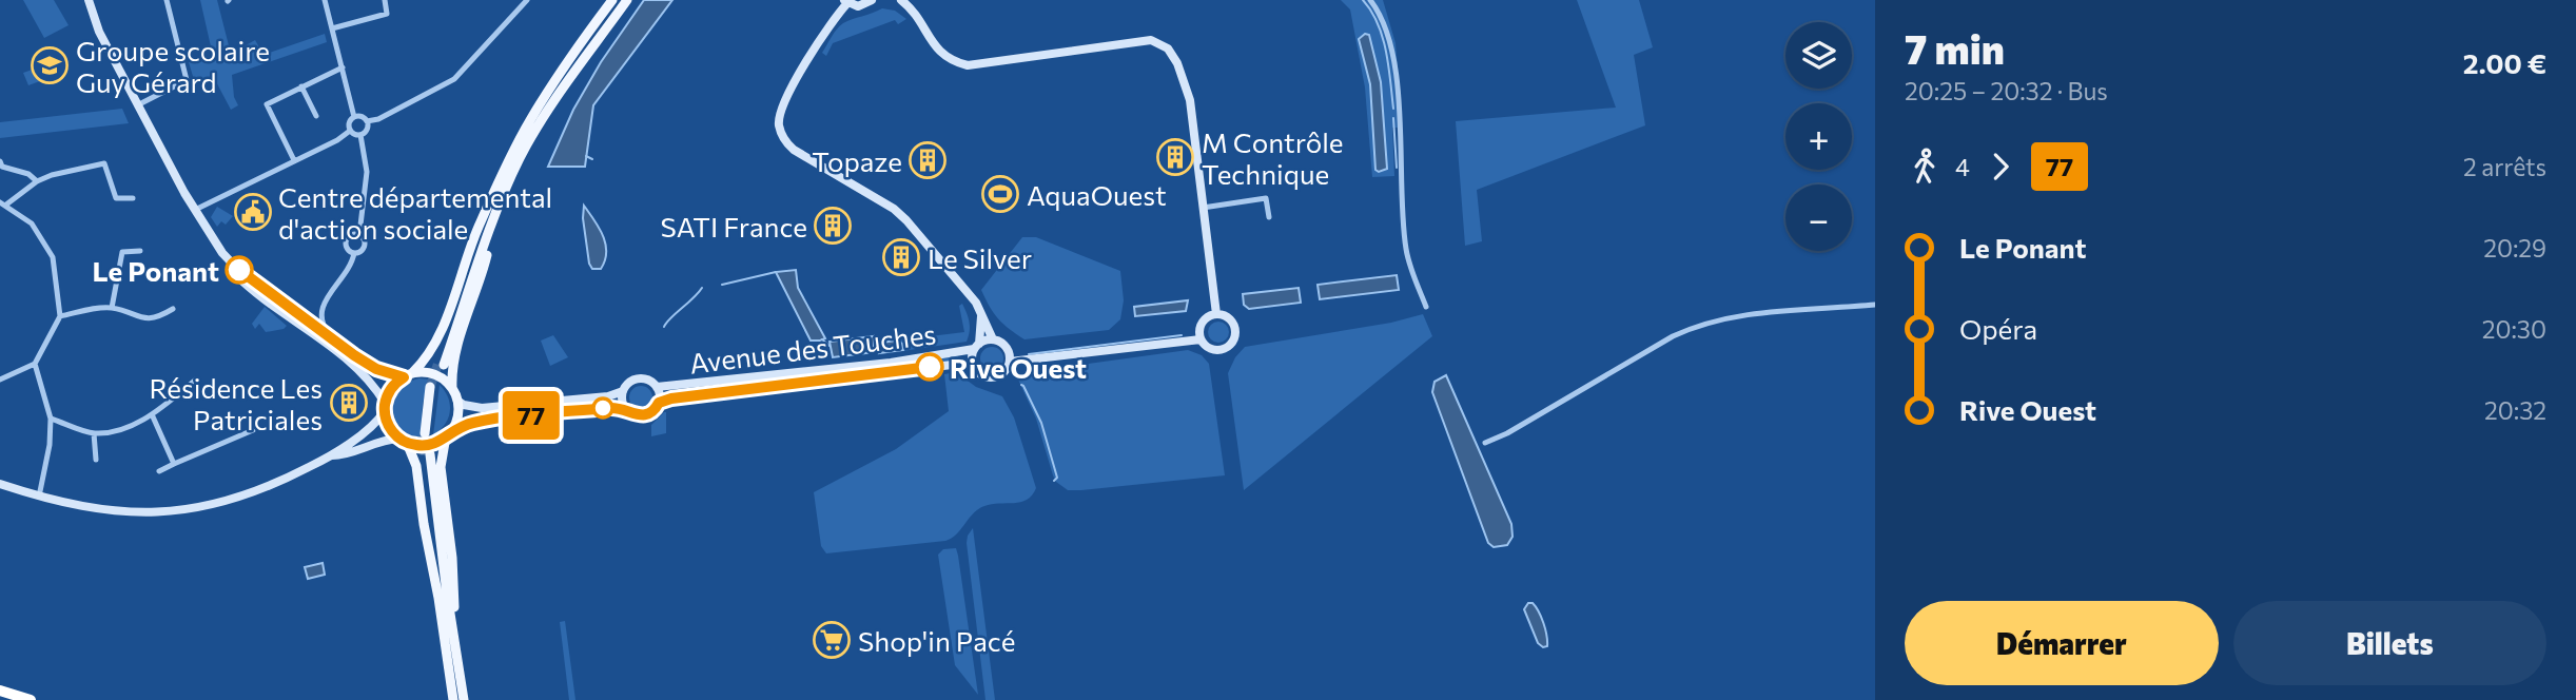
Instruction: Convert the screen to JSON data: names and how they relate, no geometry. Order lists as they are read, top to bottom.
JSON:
{
  "streets": {
    "street": ["Avenue des Touches"]
  },
  "places": {
    "school or university": ["Groupe scolaire Guy Gérard"],
    "building": [
      "M Contrôle Technique",
      "Topaze",
      "SATI France",
      "Le Silver",
      "Résidence Les Patriciales"
    ],
    "sports": ["AquaOuest"],
    "public building": ["Centre départemental d'action sociale"],
    "other": ["Le Ponant", "Rive Ouest"],
    "supermarket": ["Shop'in Pacé"]
  },
  "lines": ["bus line 77"],
  "page": {
    "on_map": "77",
    "heading": ["7 min", "20:25 – 20:32 · Bus", "2.00 €"],
    "map_buttons": ["+", "−"],
    "legs": ["4", "77", "2 arrêts"],
    "list": [
      {
        "name": "Le Ponant",
        "value": "20:29"
      },
      {
        "name": "Opéra",
        "value": "20:30"
      },
      {
        "name": "Rive Ouest",
        "value": "20:32"
      }
    ],
    "buttons": ["Démarrer", "Billets"]
  }
}
